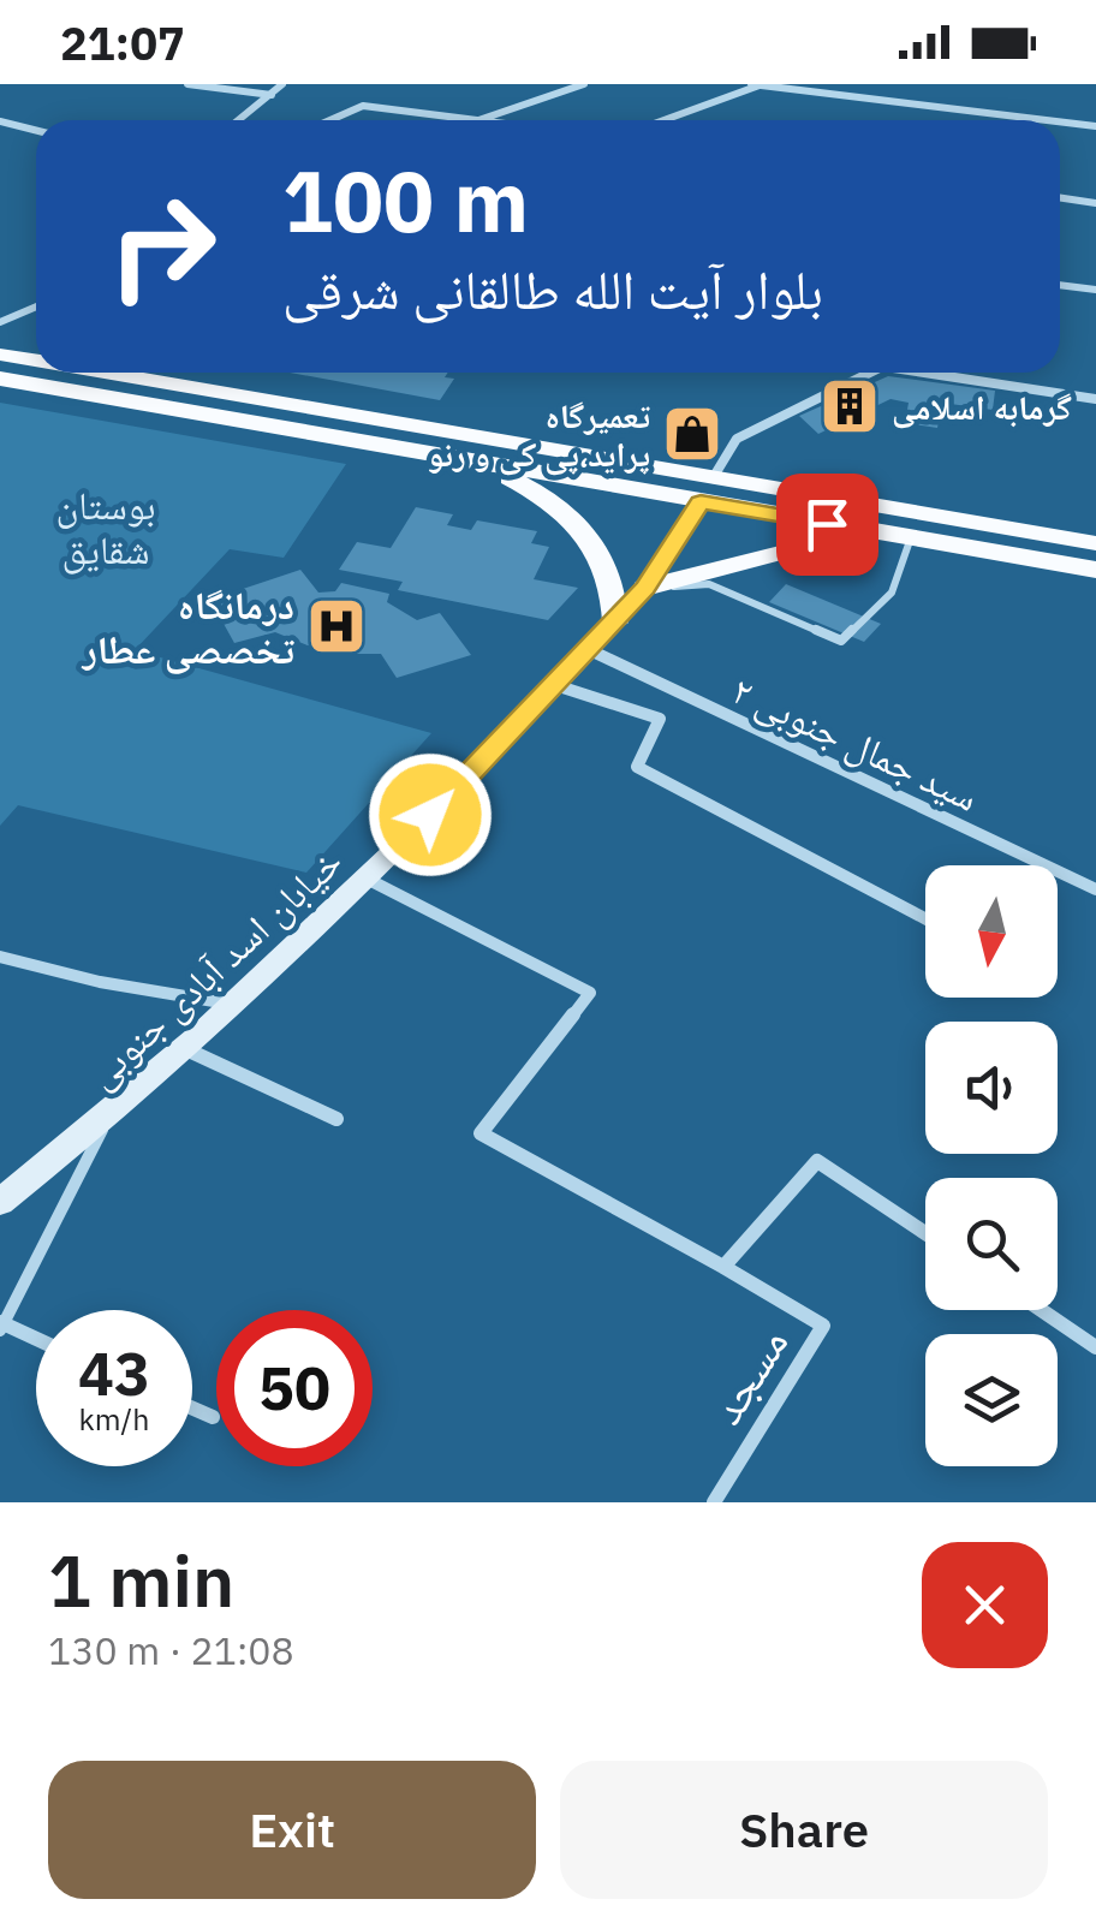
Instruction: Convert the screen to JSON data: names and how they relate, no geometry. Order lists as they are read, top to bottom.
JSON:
{
  "streets": {
    "main road": ["خیابان اسد آبادی جنوبی"],
    "street": ["سید جمال جنوبی ۲", "مسجد"]
  },
  "crossings": [
    ["سید جمال جنوبی ۲", "خیابان اسد آبادی جنوبی"]
  ],
  "parks": ["بوستان شقایق"],
  "places": {
    "building": ["گرمابه اسلامی"],
    "shop": ["تعمیرگاه پراید،پی کی و رنو"],
    "hospital": ["درمانگاه تخصصی عطار"]
  },
  "north": "bottom",
  "page": {
    "status": "21:07",
    "turn": ["100 m", "بلوار آیت الله طالقانی شرقی"],
    "speed": "43 km/h",
    "limit": "50",
    "heading": ["1 min", "130 m · 21:08"],
    "buttons": ["Exit", "Share"]
  }
}
